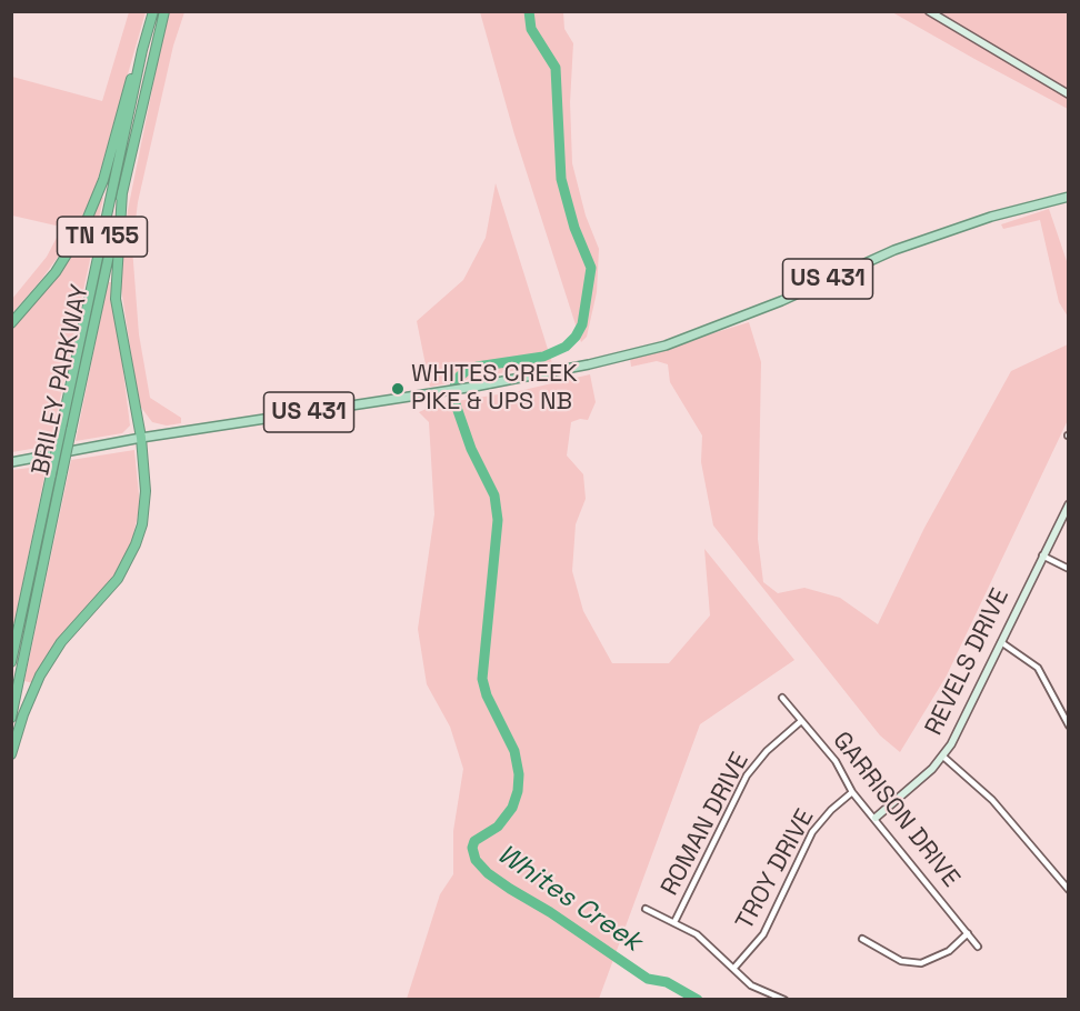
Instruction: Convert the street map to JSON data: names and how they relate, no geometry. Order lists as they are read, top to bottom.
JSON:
{
  "streets": {
    "highway": ["TN 155", "BRILEY PARKWAY"],
    "main road": ["US 431"],
    "street": [
      "REVELS DRIVE",
      "GARRISON DRIVE",
      "ROMAN DRIVE",
      "TROY DRIVE"
    ]
  },
  "crossings": [
    ["REVELS DRIVE", "GARRISON DRIVE"],
    ["GARRISON DRIVE", "ROMAN DRIVE"],
    ["GARRISON DRIVE", "TROY DRIVE"]
  ],
  "water": ["Whites Creek"],
  "places": ["WHITES CREEK PIKE & UPS NB"]
}
